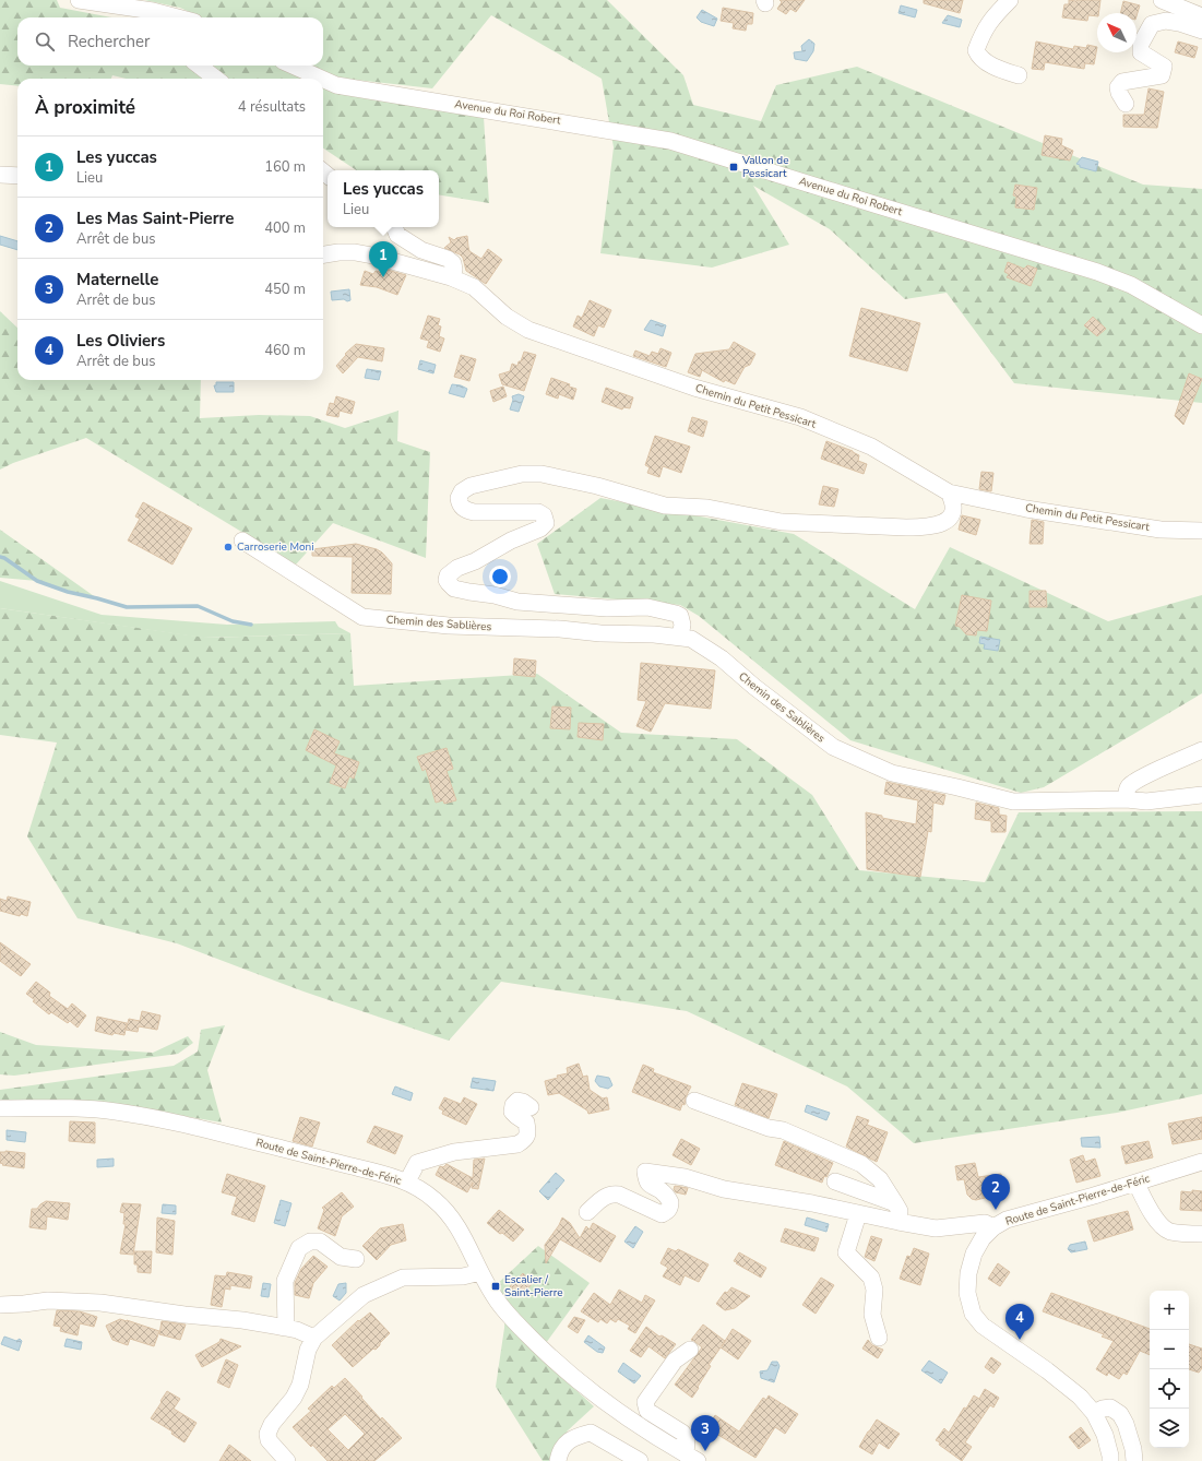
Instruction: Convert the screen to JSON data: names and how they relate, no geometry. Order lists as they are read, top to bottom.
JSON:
{
  "streets": {
    "street": [
      "Avenue du Roi Robert",
      "Chemin du Petit Pessicart",
      "Chemin des Sablières",
      "Route de Saint-Pierre-de-Féric"
    ]
  },
  "places": {
    "transit": ["Vallon de Pessicart", "Escalier / Saint-Pierre"],
    "other": ["Carroserie Moni"]
  },
  "north": "top left",
  "page": {
    "search": "Rechercher",
    "heading": ["À proximité", "4 résultats"],
    "list": [
      {
        "mark": "1",
        "name": "Les yuccas",
        "note": "Lieu",
        "value": "160 m"
      },
      {
        "mark": "2",
        "name": "Les Mas Saint-Pierre",
        "note": "Arrêt de bus",
        "value": "400 m"
      },
      {
        "mark": "3",
        "name": "Maternelle",
        "note": "Arrêt de bus",
        "value": "450 m"
      },
      {
        "mark": "4",
        "name": "Les Oliviers",
        "note": "Arrêt de bus",
        "value": "460 m"
      }
    ],
    "popup": ["Les yuccas", "Lieu"],
    "pins": [
      "1",
      "2",
      "4",
      "3"
    ],
    "map_buttons": ["+", "−"]
  }
}
